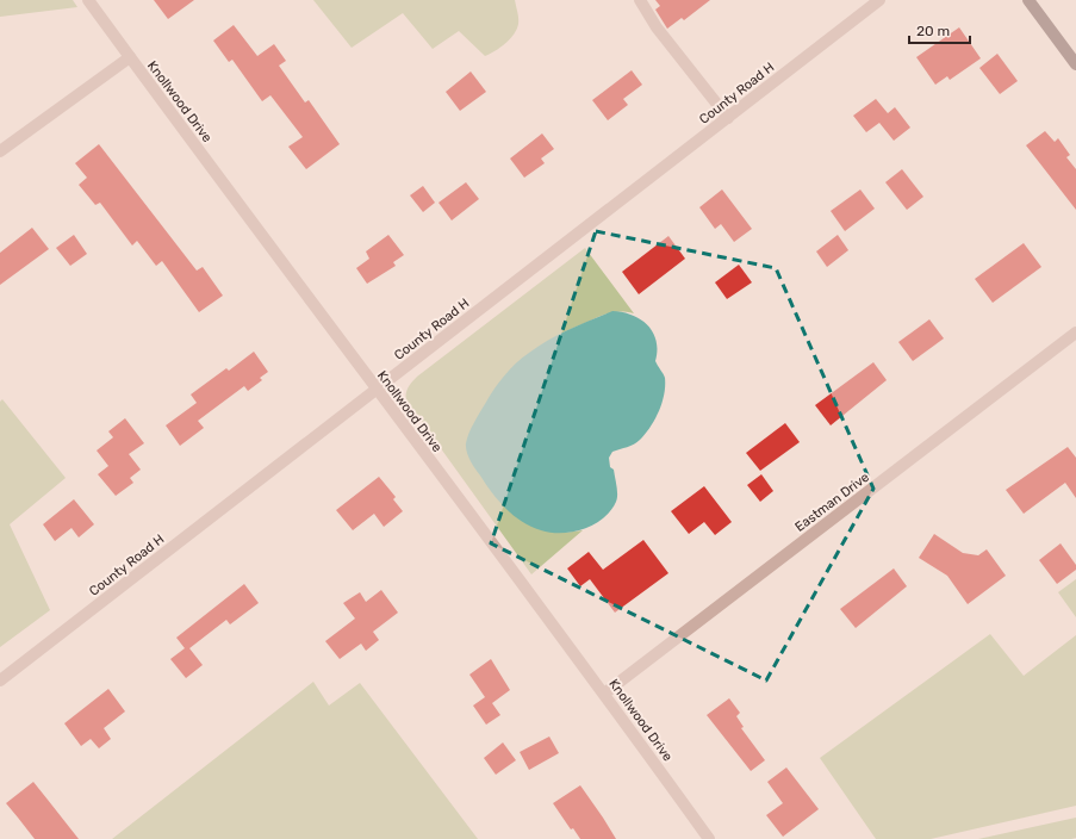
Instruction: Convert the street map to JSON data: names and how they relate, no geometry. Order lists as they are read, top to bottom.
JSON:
{
  "streets": {
    "street": ["County Road H", "Knollwood Drive", "Eastman Drive"]
  },
  "crossings": [
    ["County Road H", "Knollwood Drive"],
    ["Knollwood Drive", "Eastman Drive"]
  ],
  "scale_bar": "20 m"
}
